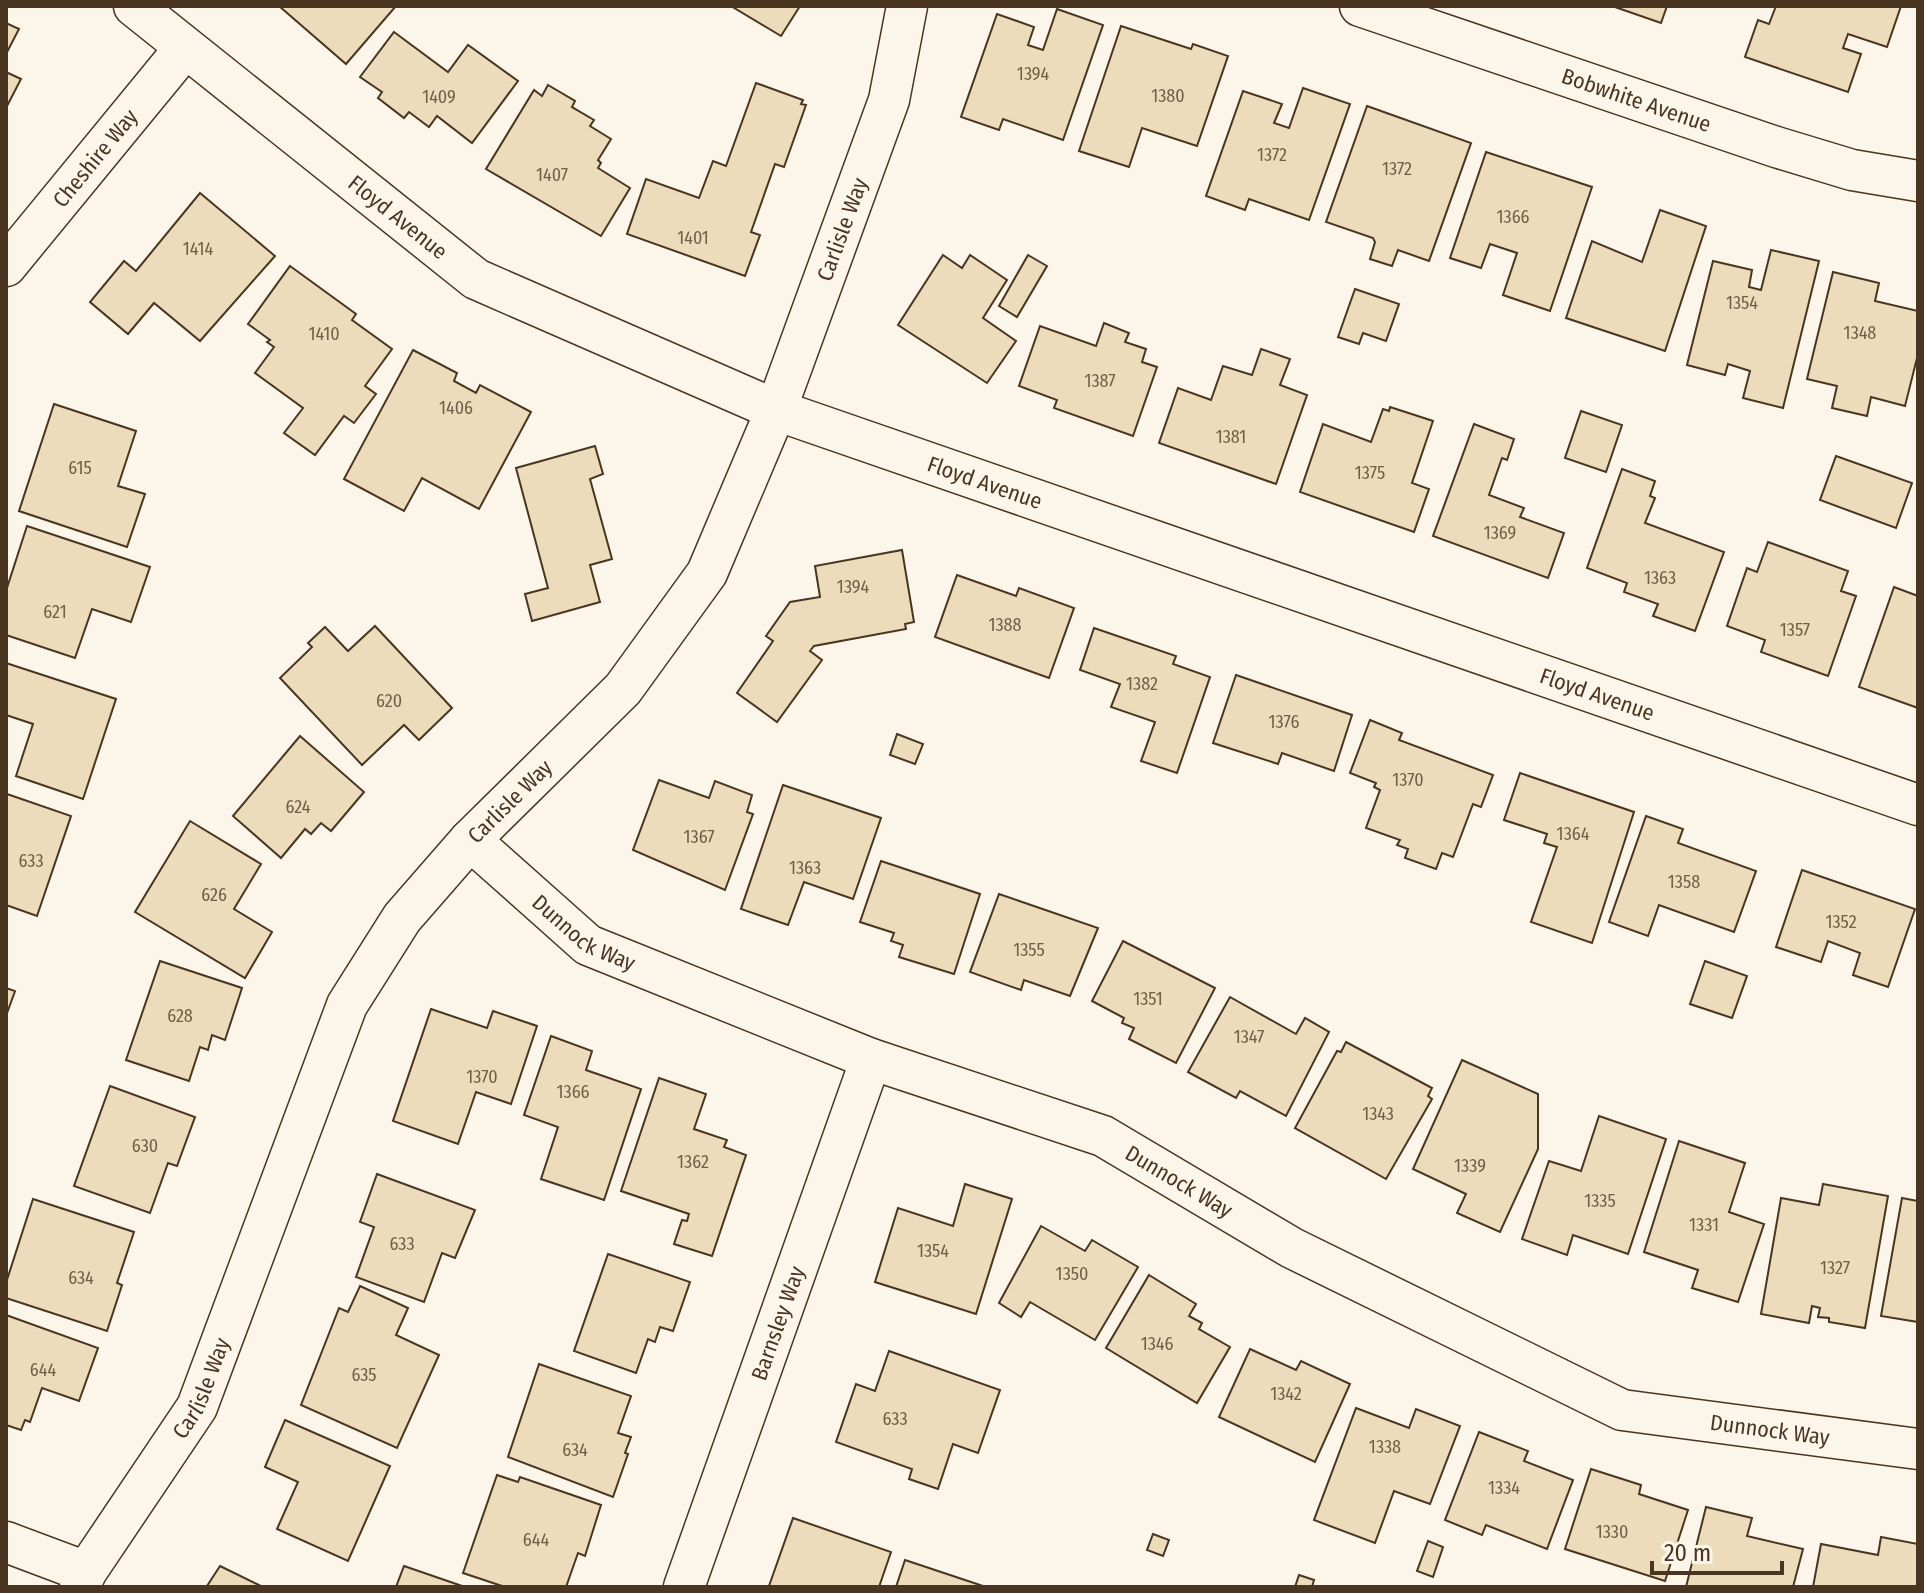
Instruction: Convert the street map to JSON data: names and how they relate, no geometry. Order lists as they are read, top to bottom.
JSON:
{
  "streets": {
    "street": [
      "Bobwhite Avenue",
      "Cheshire Way",
      "Floyd Avenue",
      "Carlisle Way",
      "Dunnock Way",
      "Barnsley Way"
    ]
  },
  "crossings": [
    ["Cheshire Way", "Floyd Avenue"],
    ["Floyd Avenue", "Carlisle Way"],
    ["Carlisle Way", "Dunnock Way"],
    ["Dunnock Way", "Barnsley Way"]
  ],
  "house_numbers": [
    "1394",
    "1380",
    "1409",
    "1372",
    "1372",
    "1407",
    "1366",
    "1401",
    "1414",
    "1354",
    "1348",
    "1410",
    "1387",
    "1406",
    "1381",
    "615",
    "1375",
    "1369",
    "1363",
    "1394",
    "621",
    "1388",
    "1357",
    "1382",
    "620",
    "1376",
    "1370",
    "624",
    "1364",
    "1367",
    "633",
    "1363",
    "1358",
    "626",
    "1352",
    "1355",
    "1351",
    "628",
    "1347",
    "1370",
    "1366",
    "1343",
    "630",
    "1362",
    "1339",
    "1335",
    "1331",
    "633",
    "1354",
    "1327",
    "1350",
    "634",
    "1346",
    "644",
    "635",
    "1342",
    "633",
    "1338",
    "634",
    "1334",
    "1330",
    "644"
  ],
  "scale_bar": "20 m"
}
